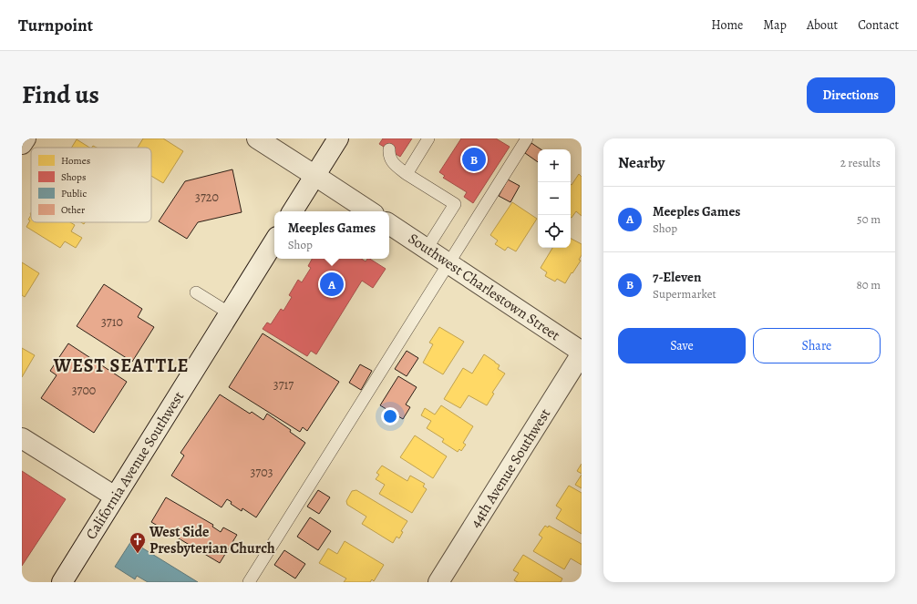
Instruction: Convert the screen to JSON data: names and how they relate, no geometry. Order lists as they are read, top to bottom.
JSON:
{
  "streets": {
    "street": ["Southwest Charlestown Street", "California Avenue Southwest", "44th Avenue Southwest"]
  },
  "crossings": [
    ["Southwest Charlestown Street", "44th Avenue Southwest"]
  ],
  "districts": ["WEST SEATTLE"],
  "places": {
    "church": ["West Side Presbyterian Church"]
  },
  "house_numbers": [
    "3720",
    "3710",
    "3717",
    "3700",
    "3703"
  ],
  "legend": [
    "Homes",
    "Shops",
    "Public",
    "Other"
  ],
  "page": {
    "header": "Turnpoint",
    "nav": [
      "Home",
      "Map",
      "About",
      "Contact"
    ],
    "title": "Find us",
    "buttons": [
      "Directions",
      ["Save", "Share"]
    ],
    "heading": ["Nearby", "2 results"],
    "pins": ["B", "A"],
    "map_buttons": ["+", "−"],
    "list": [
      {
        "mark": "A",
        "name": "Meeples Games",
        "note": "Shop",
        "value": "50 m"
      },
      {
        "mark": "B",
        "name": "7-Eleven",
        "note": "Supermarket",
        "value": "80 m"
      }
    ],
    "popup": ["Meeples Games", "Shop"]
  }
}
